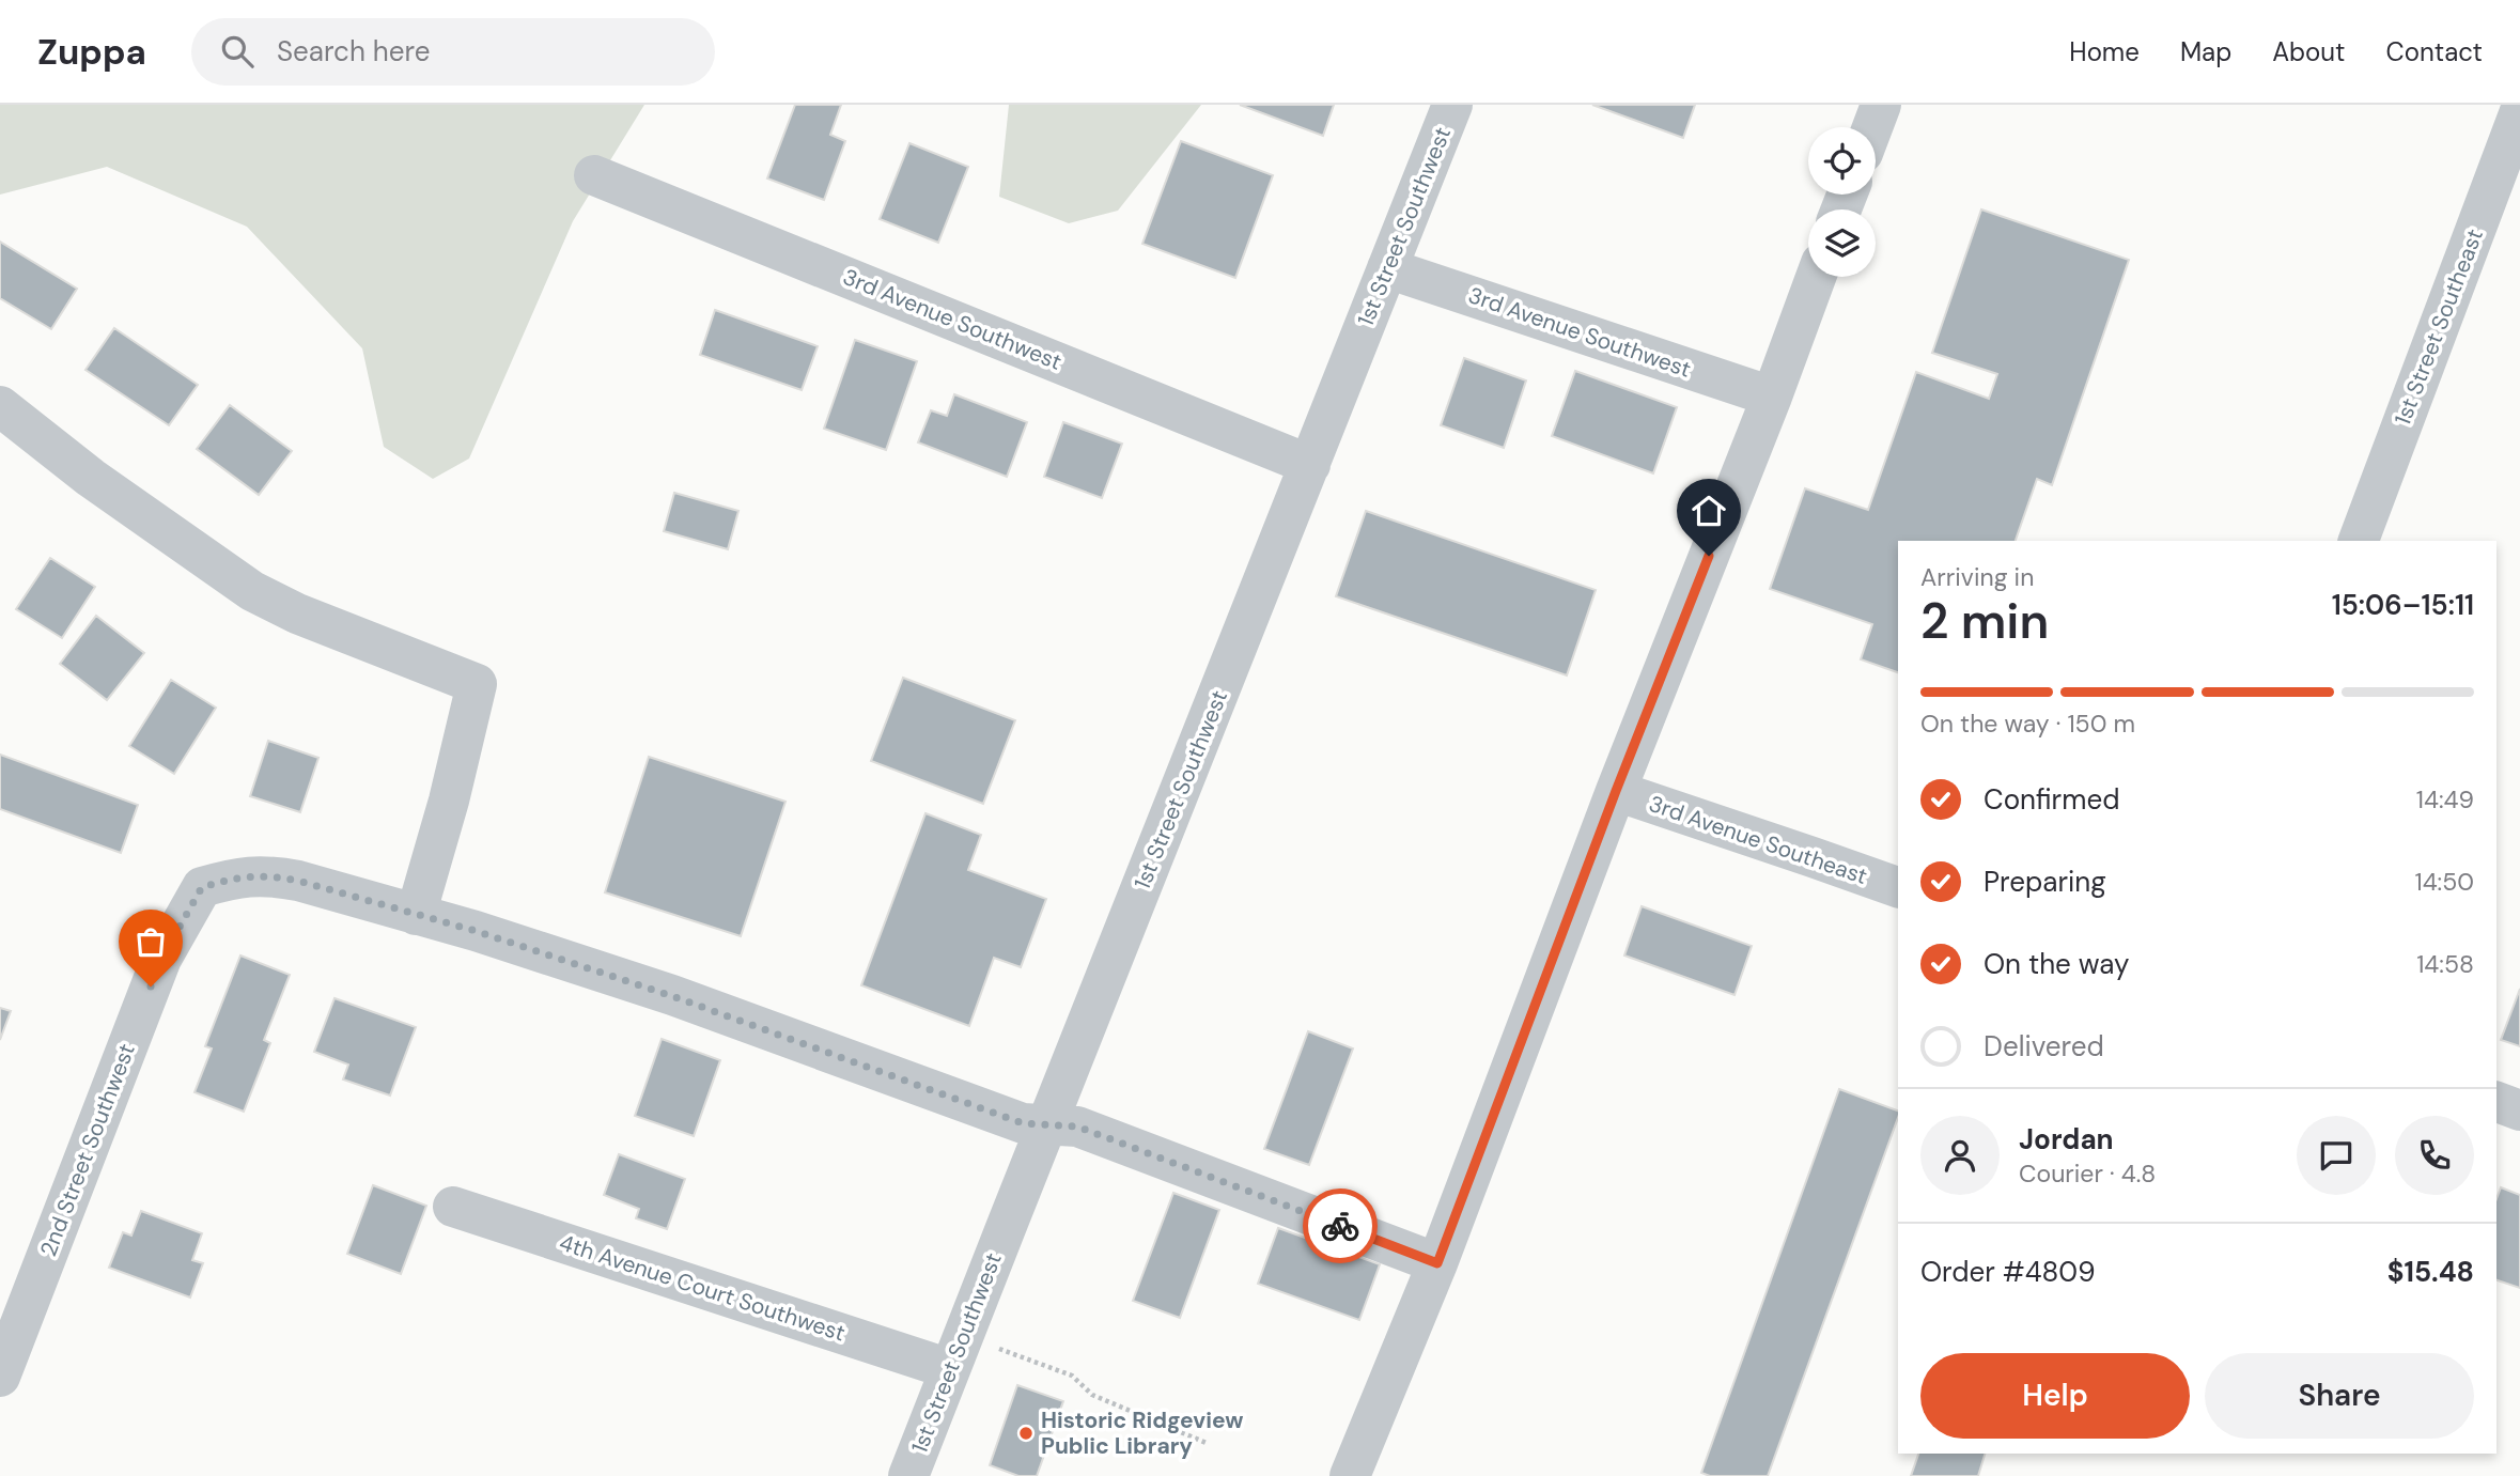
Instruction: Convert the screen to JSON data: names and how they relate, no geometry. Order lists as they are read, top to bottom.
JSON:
{
  "streets": {
    "street": [
      "1st Street Southwest",
      "3rd Avenue Southwest",
      "1st Street Southeast",
      "3rd Avenue Southeast",
      "2nd Street Southwest",
      "4th Avenue Court Southwest"
    ]
  },
  "crossings": [
    ["1st Street Southwest", "3rd Avenue Southwest"],
    ["1st Street Southwest", "4th Avenue Court Southwest"]
  ],
  "places": ["Historic Ridgeview Public Library"],
  "page": {
    "header": "Zuppa",
    "search": "Search here",
    "nav": [
      "Home",
      "Map",
      "About",
      "Contact"
    ],
    "heading": ["2 min", "Arriving in", "15:06–15:11"],
    "panel": [
      "Jordan",
      "Courier · 4.8",
      "Order #4809",
      "$15.48"
    ],
    "bar": "On the way · 150 m",
    "list": [
      ["Confirmed", "14:49"],
      ["Preparing", "14:50"],
      ["On the way", "14:58"],
      "Delivered"
    ],
    "buttons": ["Help", "Share"]
  }
}
